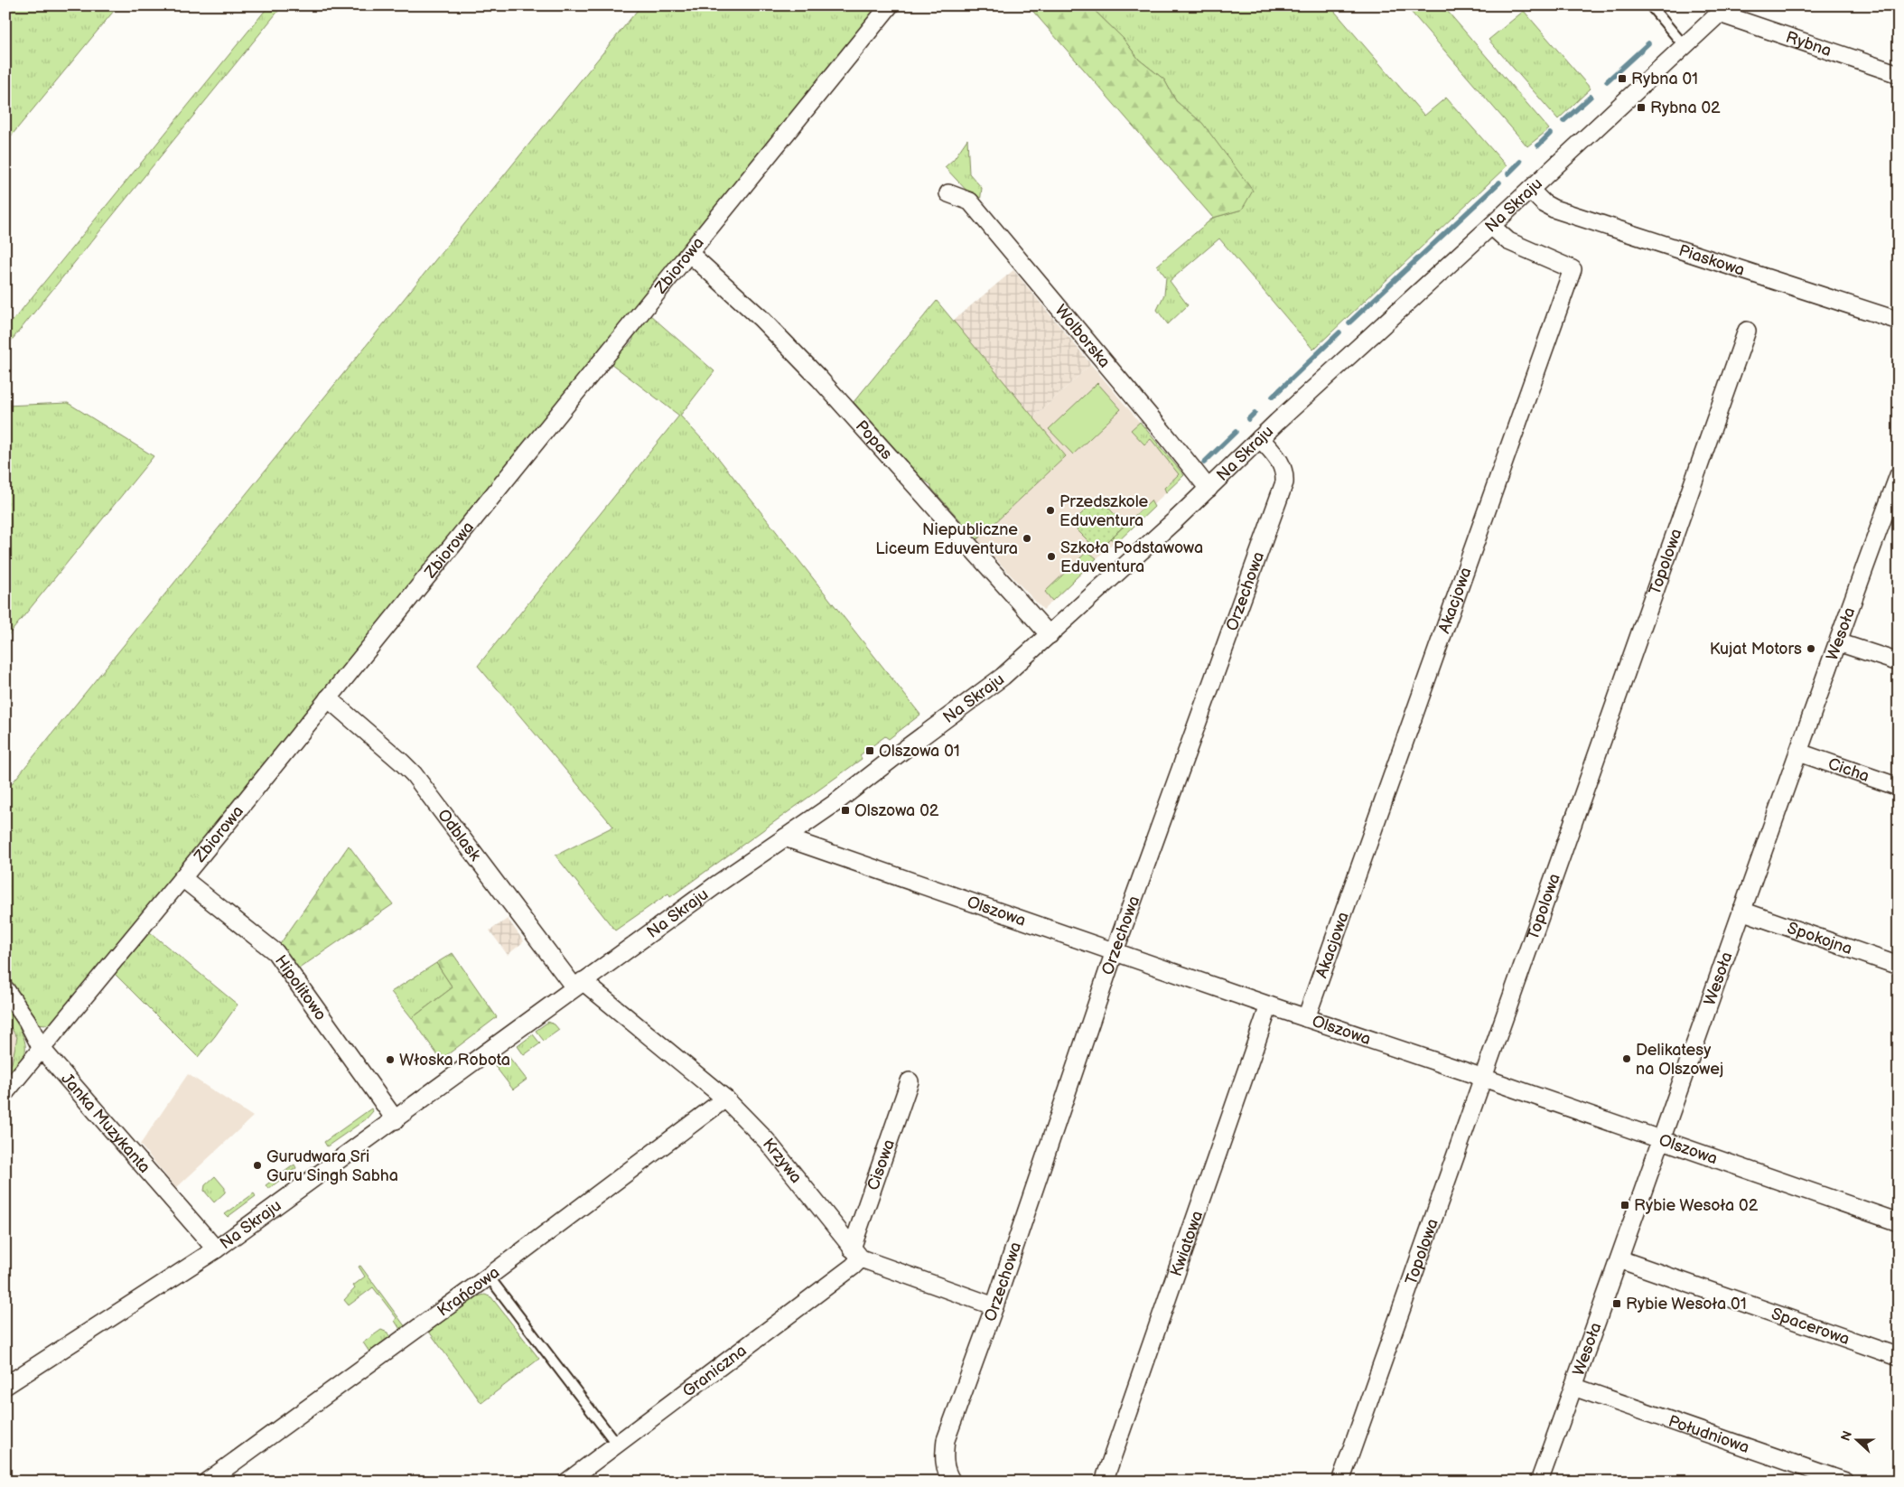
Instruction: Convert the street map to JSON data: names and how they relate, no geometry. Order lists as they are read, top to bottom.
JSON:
{
  "streets": {
    "street": [
      "Rybna",
      "Na Skraju",
      "Piaskowa",
      "Zbiorowa",
      "Wolborska",
      "Popas",
      "Topolowa",
      "Orzechowa",
      "Akacjowa",
      "Wesoła",
      "Cicha",
      "Odblask",
      "Olszowa",
      "Spokojna",
      "Hipolitowo",
      "Janka Muzykanta",
      "Krzywa",
      "Cisowa",
      "Kwiatowa",
      "Krańcowa",
      "Spacerowa",
      "Graniczna",
      "Południowa"
    ]
  },
  "crossings": [
    ["Rybna", "Na Skraju"],
    ["Na Skraju", "Piaskowa"],
    ["Na Skraju", "Wolborska"],
    ["Na Skraju", "Popas"],
    ["Na Skraju", "Orzechowa"],
    ["Na Skraju", "Akacjowa"],
    ["Na Skraju", "Odblask"],
    ["Na Skraju", "Olszowa"],
    ["Na Skraju", "Hipolitowo"],
    ["Na Skraju", "Janka Muzykanta"],
    ["Na Skraju", "Krzywa"],
    ["Zbiorowa", "Popas"],
    ["Zbiorowa", "Odblask"],
    ["Zbiorowa", "Hipolitowo"],
    ["Zbiorowa", "Janka Muzykanta"],
    ["Topolowa", "Olszowa"],
    ["Orzechowa", "Olszowa"],
    ["Akacjowa", "Olszowa"],
    ["Wesoła", "Cicha"],
    ["Wesoła", "Olszowa"],
    ["Wesoła", "Spokojna"],
    ["Wesoła", "Spacerowa"],
    ["Wesoła", "Południowa"],
    ["Odblask", "Krzywa"],
    ["Olszowa", "Kwiatowa"],
    ["Krzywa", "Cisowa"],
    ["Krzywa", "Krańcowa"],
    ["Krzywa", "Graniczna"],
    ["Cisowa", "Graniczna"]
  ],
  "places": {
    "transit": [
      "Rybna 01",
      "Rybna 02",
      "Olszowa 01",
      "Olszowa 02",
      "Rybie Wesoła 02",
      "Rybie Wesoła 01"
    ],
    "other": [
      "Przedszkole Eduventura",
      "Niepubliczne Liceum Eduventura",
      "Szkoła Podstawowa Eduventura",
      "Kujat Motors",
      "Delikatesy na Olszowej",
      "Włoska Robota",
      "Gurudwara Sri Guru Singh Sabha"
    ]
  },
  "north": "left"
}
